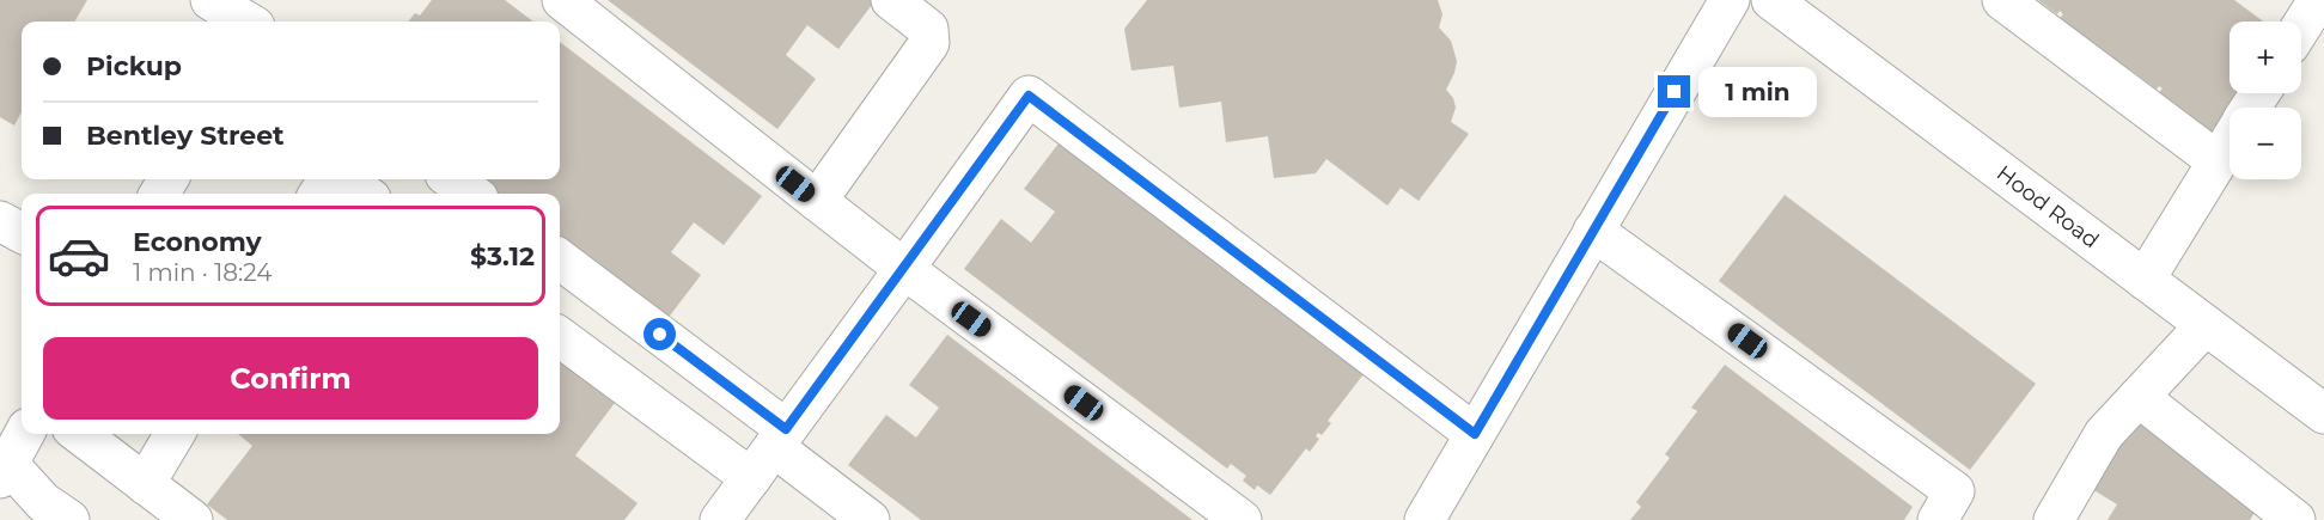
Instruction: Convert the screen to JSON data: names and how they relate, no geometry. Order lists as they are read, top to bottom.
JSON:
{
  "streets": {
    "street": ["Hood Road"]
  },
  "page": {
    "map_buttons": ["+", "−"],
    "banner": ["Pickup", "Bentley Street"],
    "bubble": "1 min",
    "list": [
      {
        "name": "Economy",
        "note": "1 min · 18:24",
        "value": "$3.12"
      }
    ],
    "buttons": "Confirm"
  }
}
